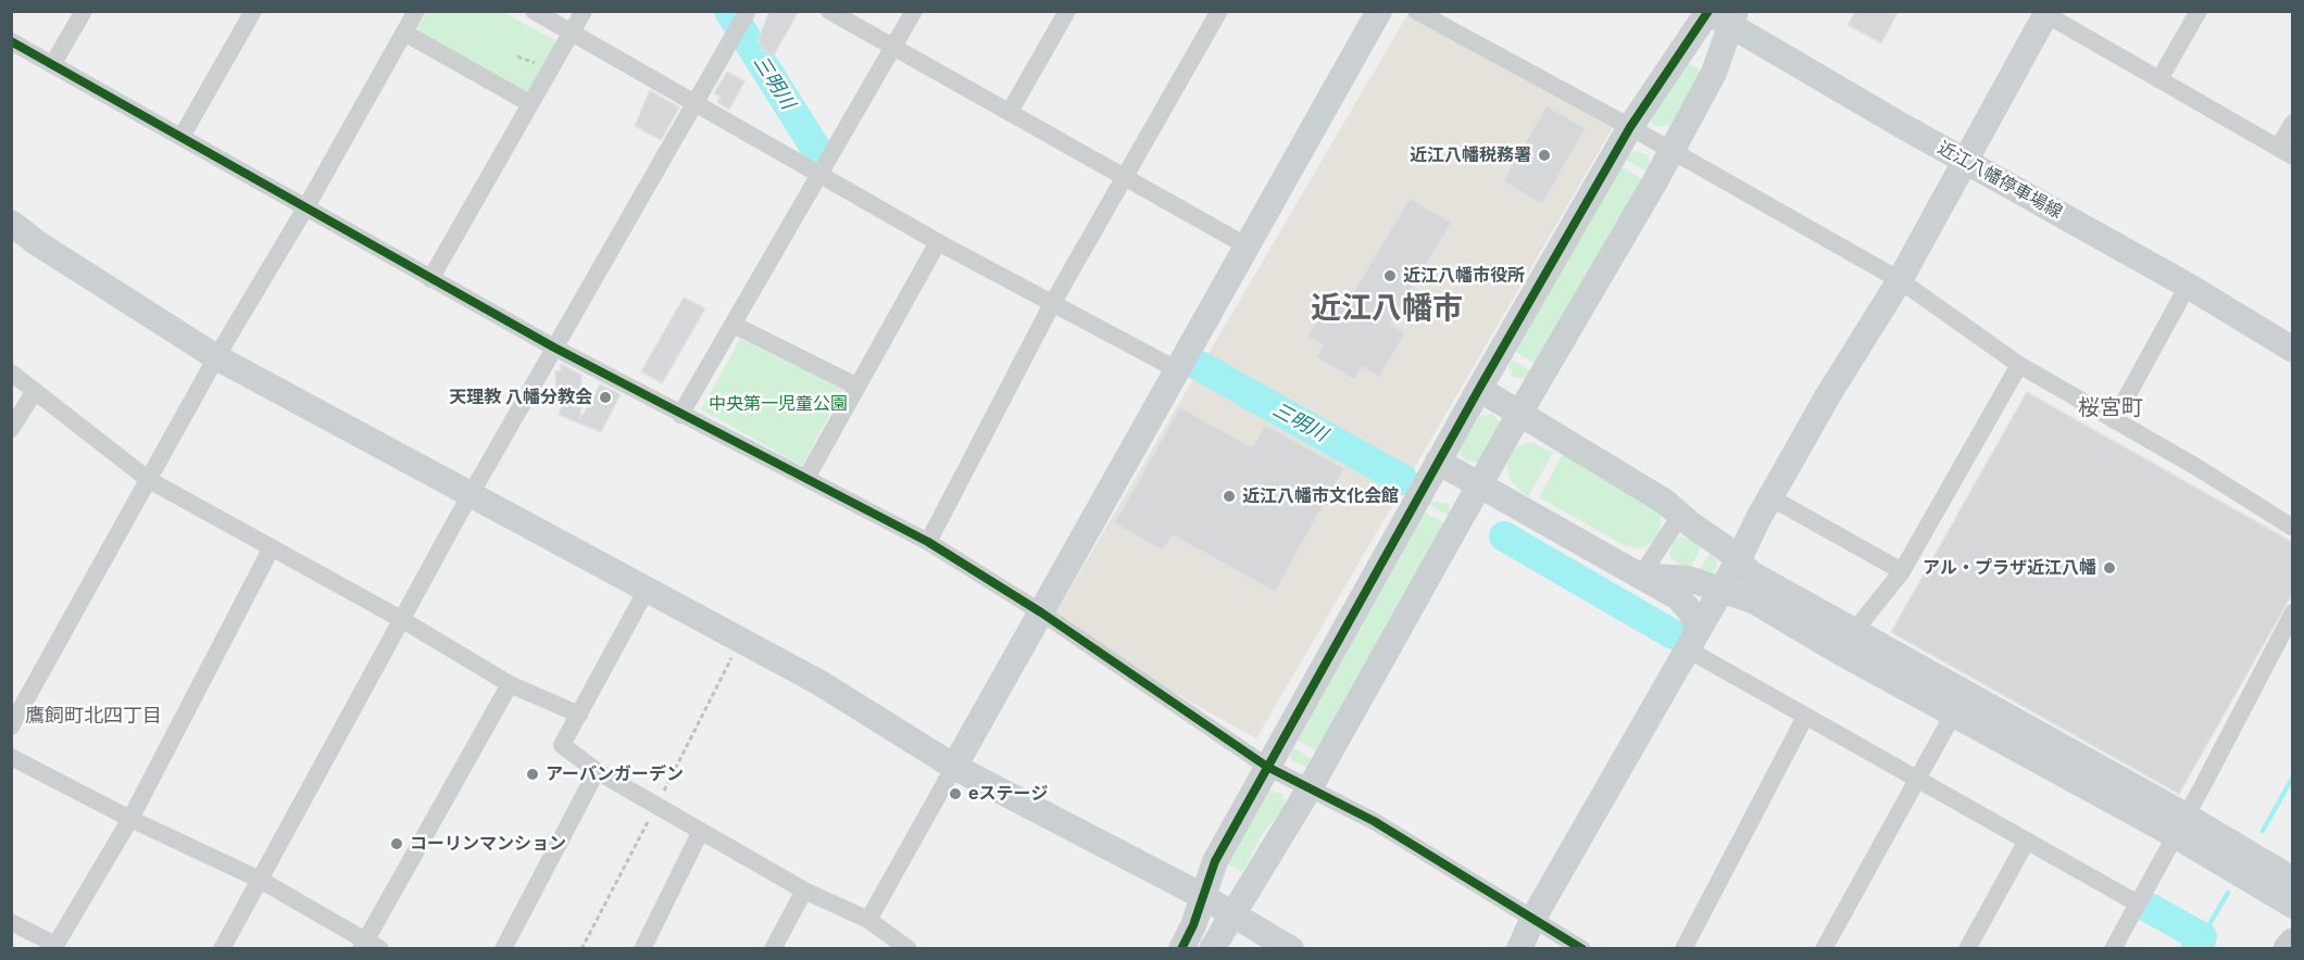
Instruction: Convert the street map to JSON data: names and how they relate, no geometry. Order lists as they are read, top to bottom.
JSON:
{
  "streets": {
    "street": ["近江八幡停車場線"]
  },
  "districts": ["近江八幡市", "桜宮町", "鷹飼町北四丁目"],
  "water": ["三明川"],
  "parks": ["中央第一児童公園"],
  "places": [
    "近江八幡税務署",
    "近江八幡市役所",
    "天理教 八幡分教会",
    "近江八幡市文化会館",
    "アル・プラザ近江八幡",
    "アーバンガーデン",
    "eステージ",
    "コーリンマンション"
  ]
}
